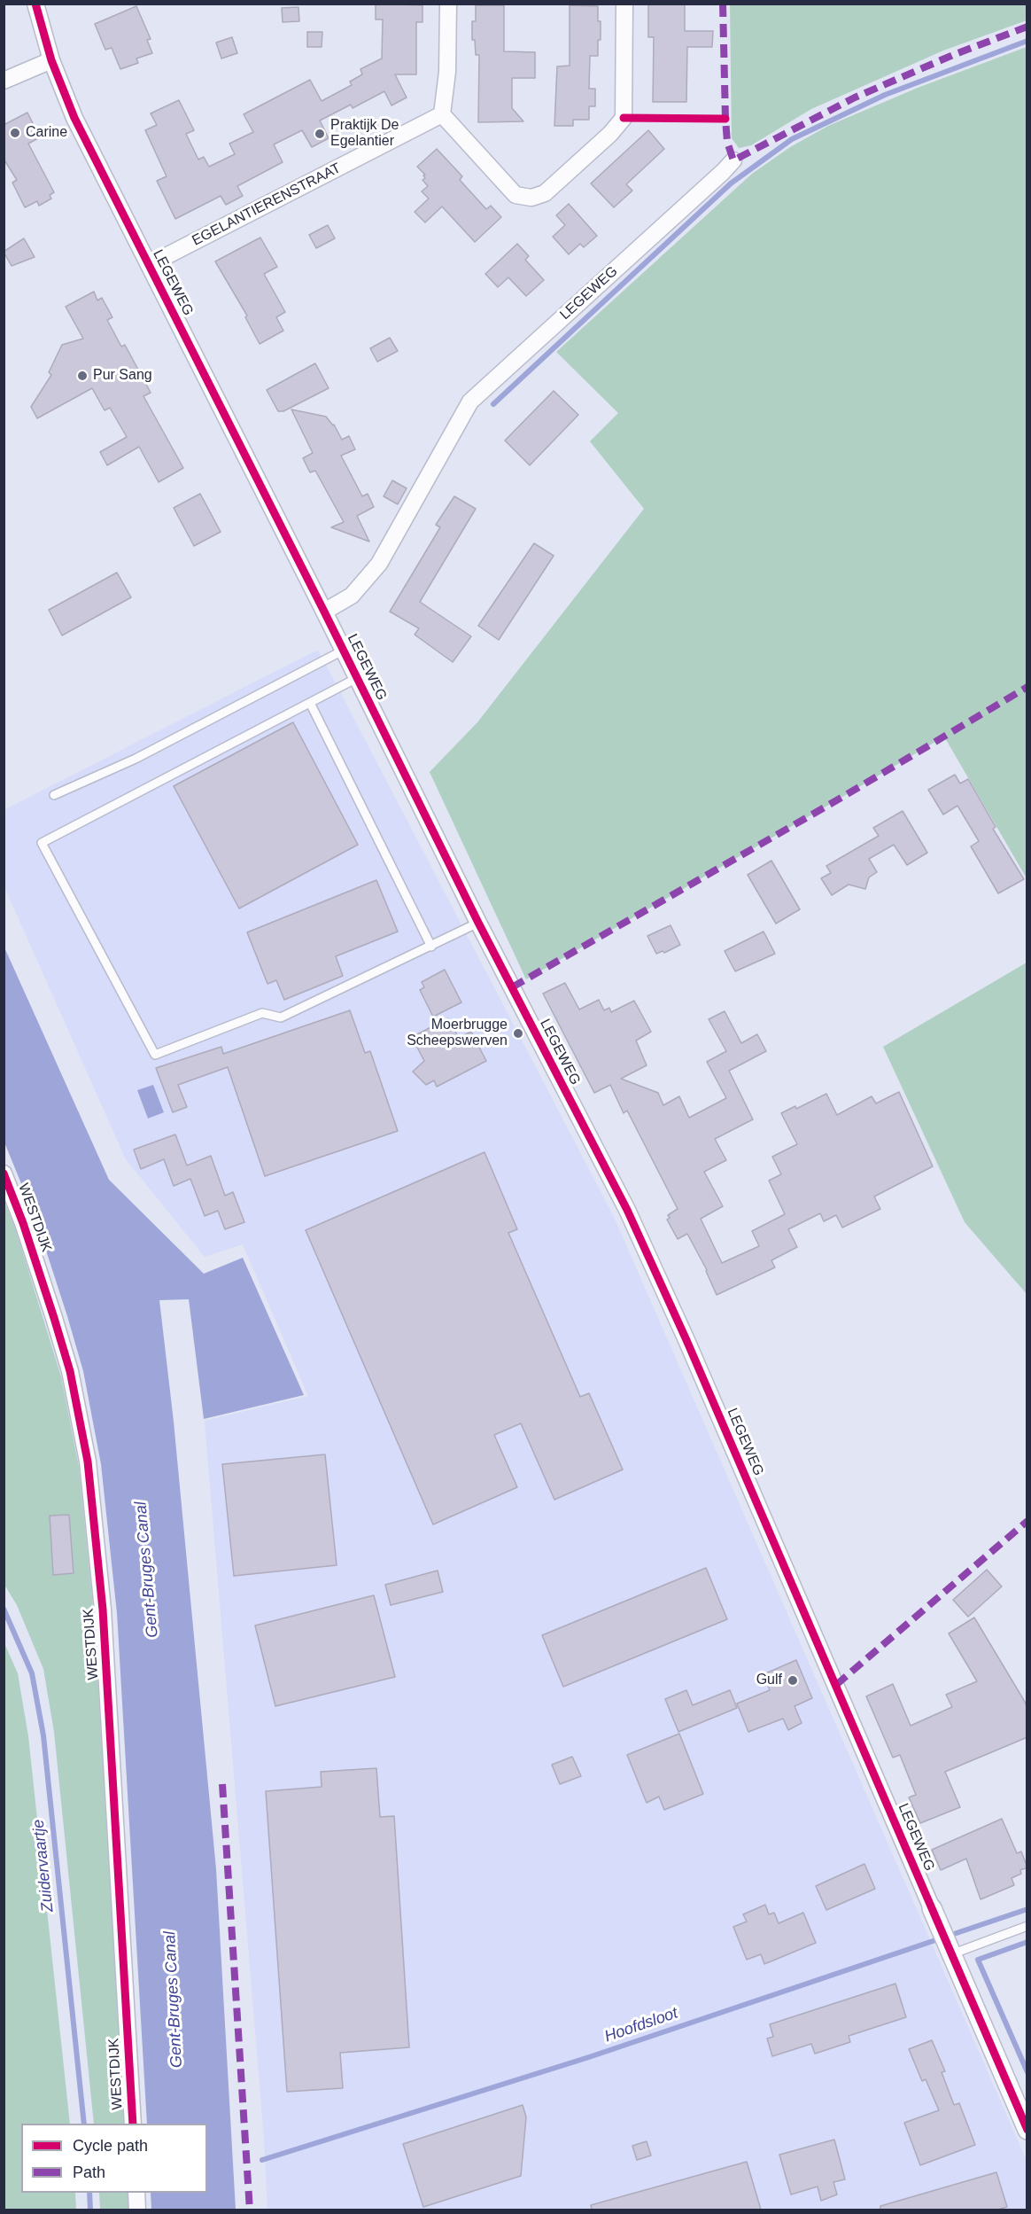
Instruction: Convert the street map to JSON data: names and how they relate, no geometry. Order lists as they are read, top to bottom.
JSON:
{
  "streets": {
    "street": ["EGELANTIERENSTRAAT", "LEGEWEG", "WESTDIJK"]
  },
  "crossings": [
    ["EGELANTIERENSTRAAT", "LEGEWEG"]
  ],
  "water": ["Gent-Bruges Canal", "Zuidervaartje", "Hoofdsloot"],
  "places": [
    "Carine",
    "Praktijk De Egelantier",
    "Pur Sang",
    "Moerbrugge Scheepswerven",
    "Gulf"
  ],
  "legend": ["Cycle path", "Path"]
}
